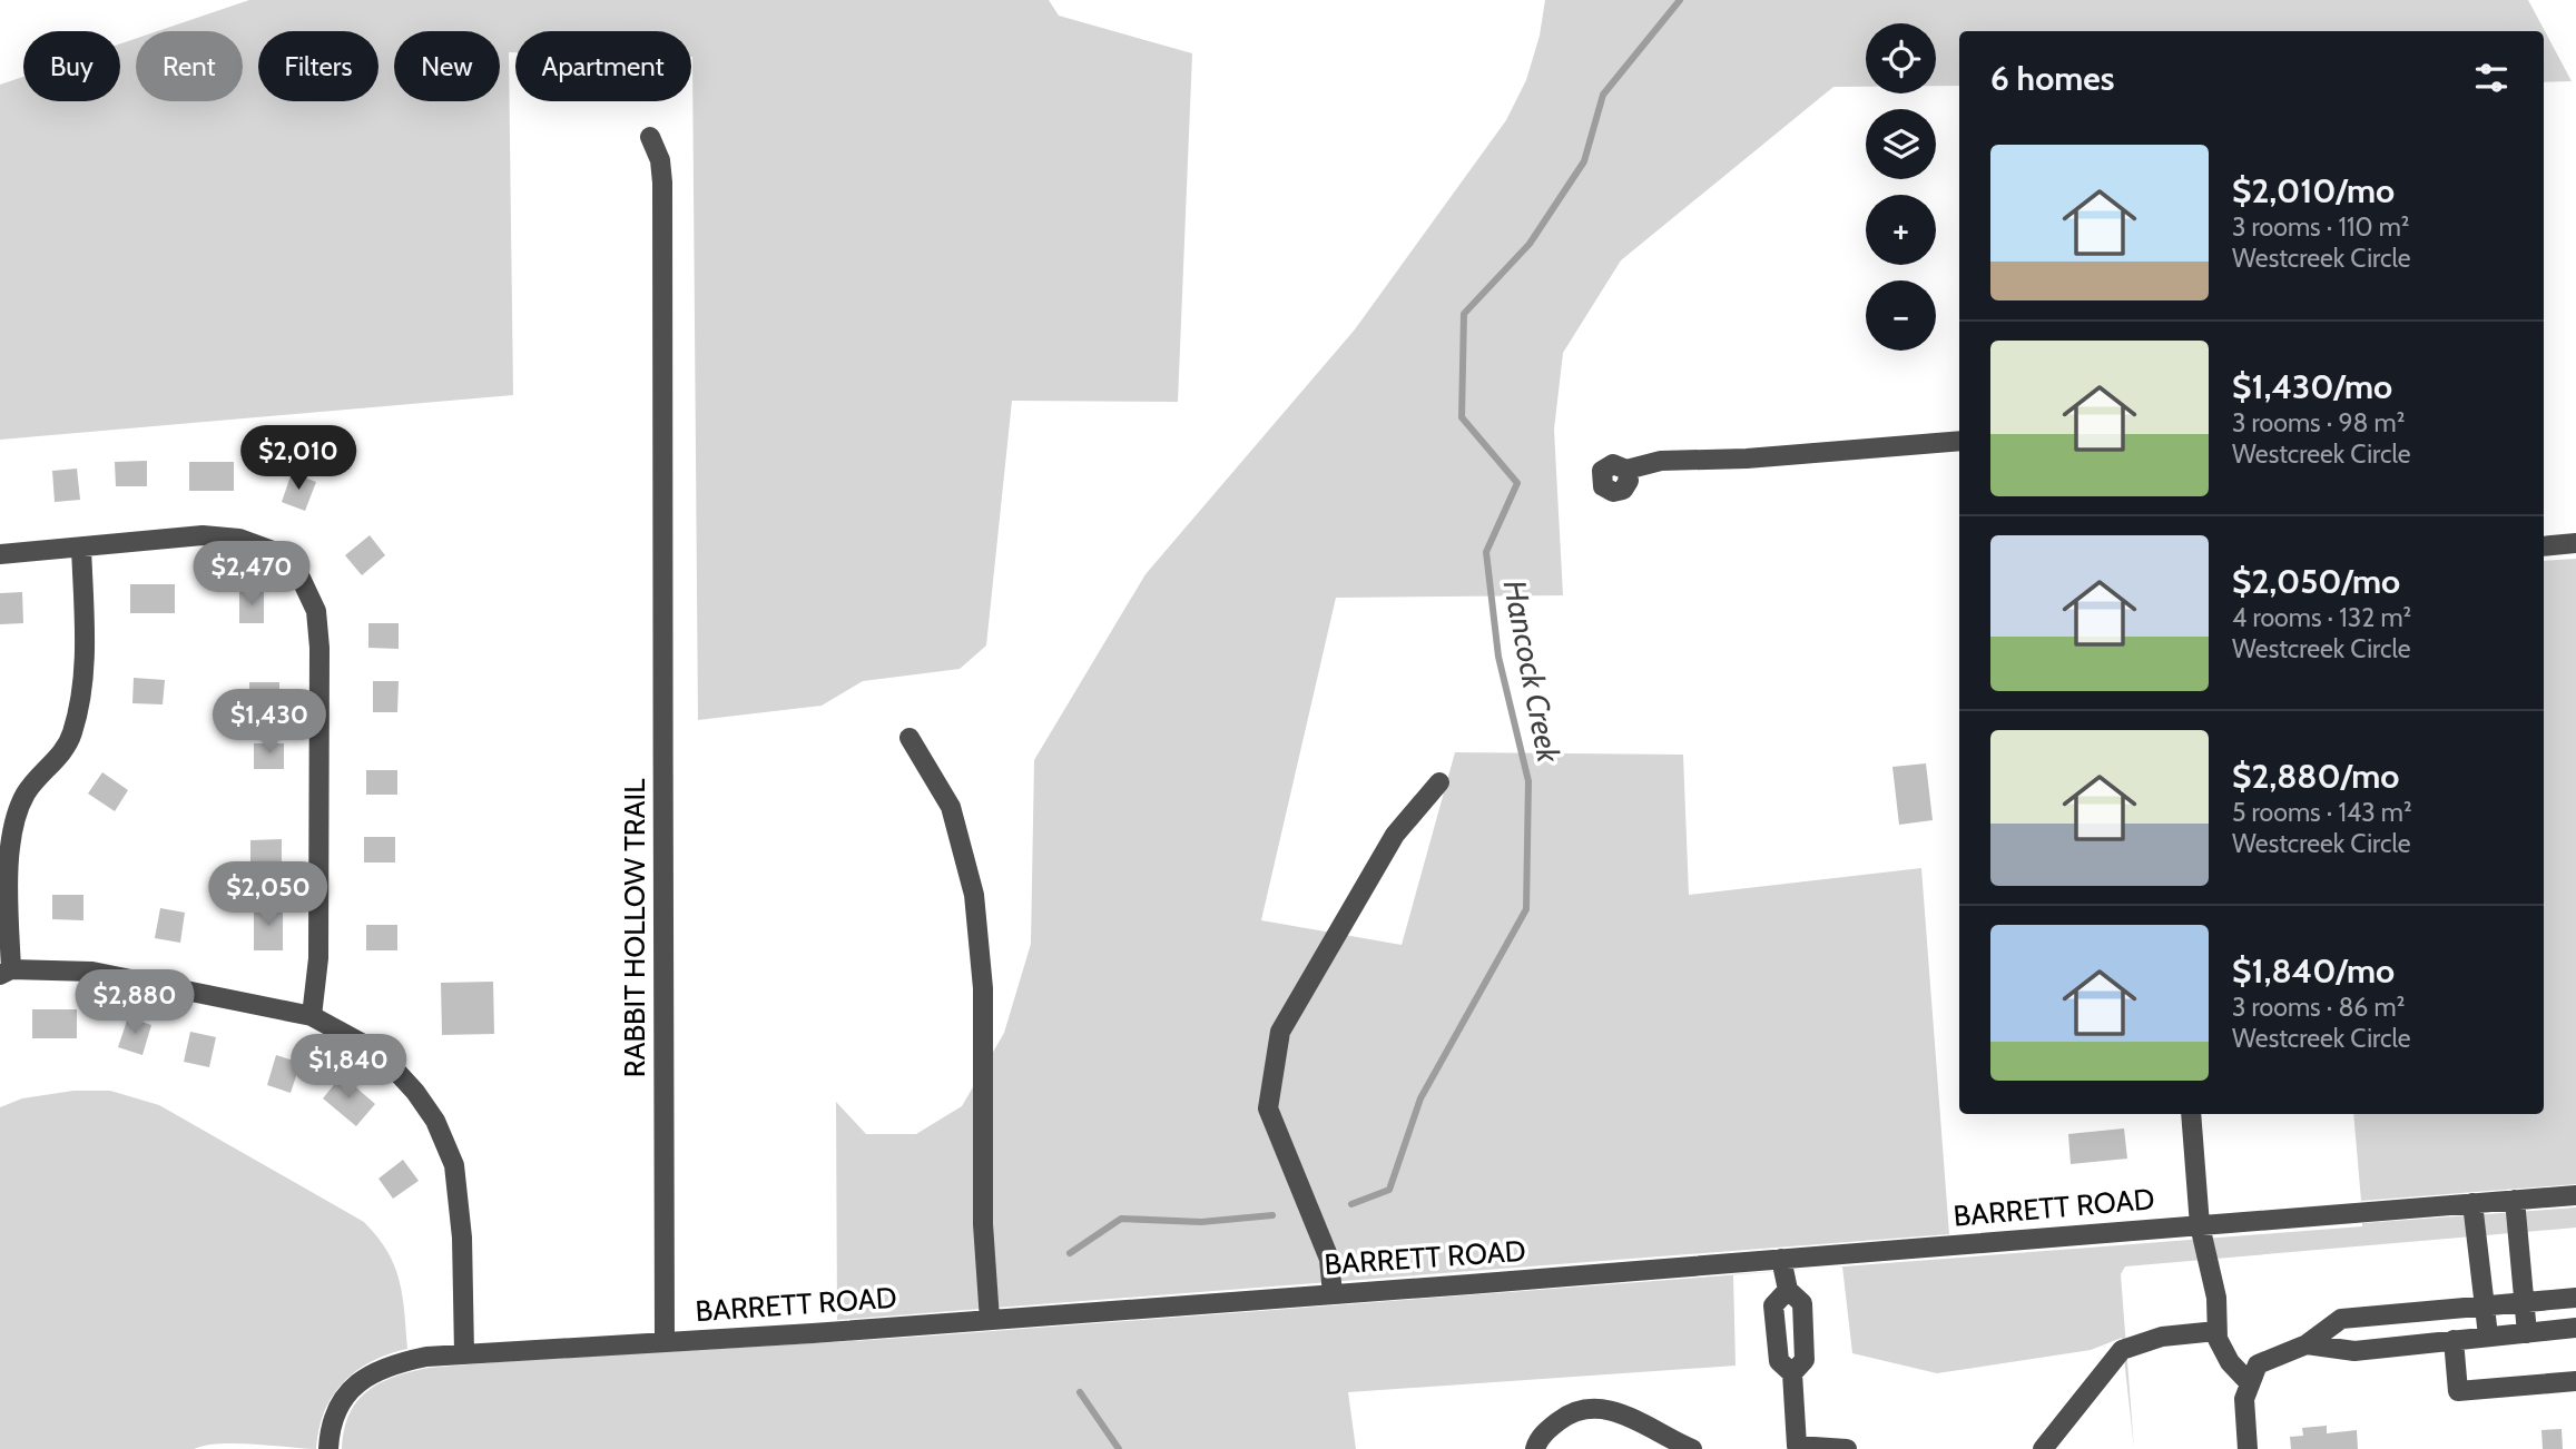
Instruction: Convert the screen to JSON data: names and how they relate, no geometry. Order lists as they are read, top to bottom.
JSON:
{
  "streets": {
    "street": ["RABBIT HOLLOW TRAIL", "BARRETT ROAD"]
  },
  "crossings": [
    ["RABBIT HOLLOW TRAIL", "BARRETT ROAD"]
  ],
  "water": ["Hancock Creek"],
  "page": {
    "map_buttons": ["+", "−"],
    "chip": [
      "Buy",
      "Rent",
      "Filters",
      "New",
      "Apartment"
    ],
    "heading": "6 homes",
    "list": [
      {
        "name": "$2,010/mo",
        "note": "3 rooms · 110 m² · Westcreek Circle"
      },
      {
        "name": "$1,430/mo",
        "note": "3 rooms · 98 m² · Westcreek Circle"
      },
      {
        "name": "$2,050/mo",
        "note": "4 rooms · 132 m² · Westcreek Circle"
      },
      {
        "name": "$2,880/mo",
        "note": "5 rooms · 143 m² · Westcreek Circle"
      },
      {
        "name": "$1,840/mo",
        "note": "3 rooms · 86 m² · Westcreek Circle"
      }
    ],
    "price": [
      "$2,010",
      "$2,470",
      "$1,430",
      "$2,050",
      "$2,880",
      "$1,840"
    ]
  }
}
